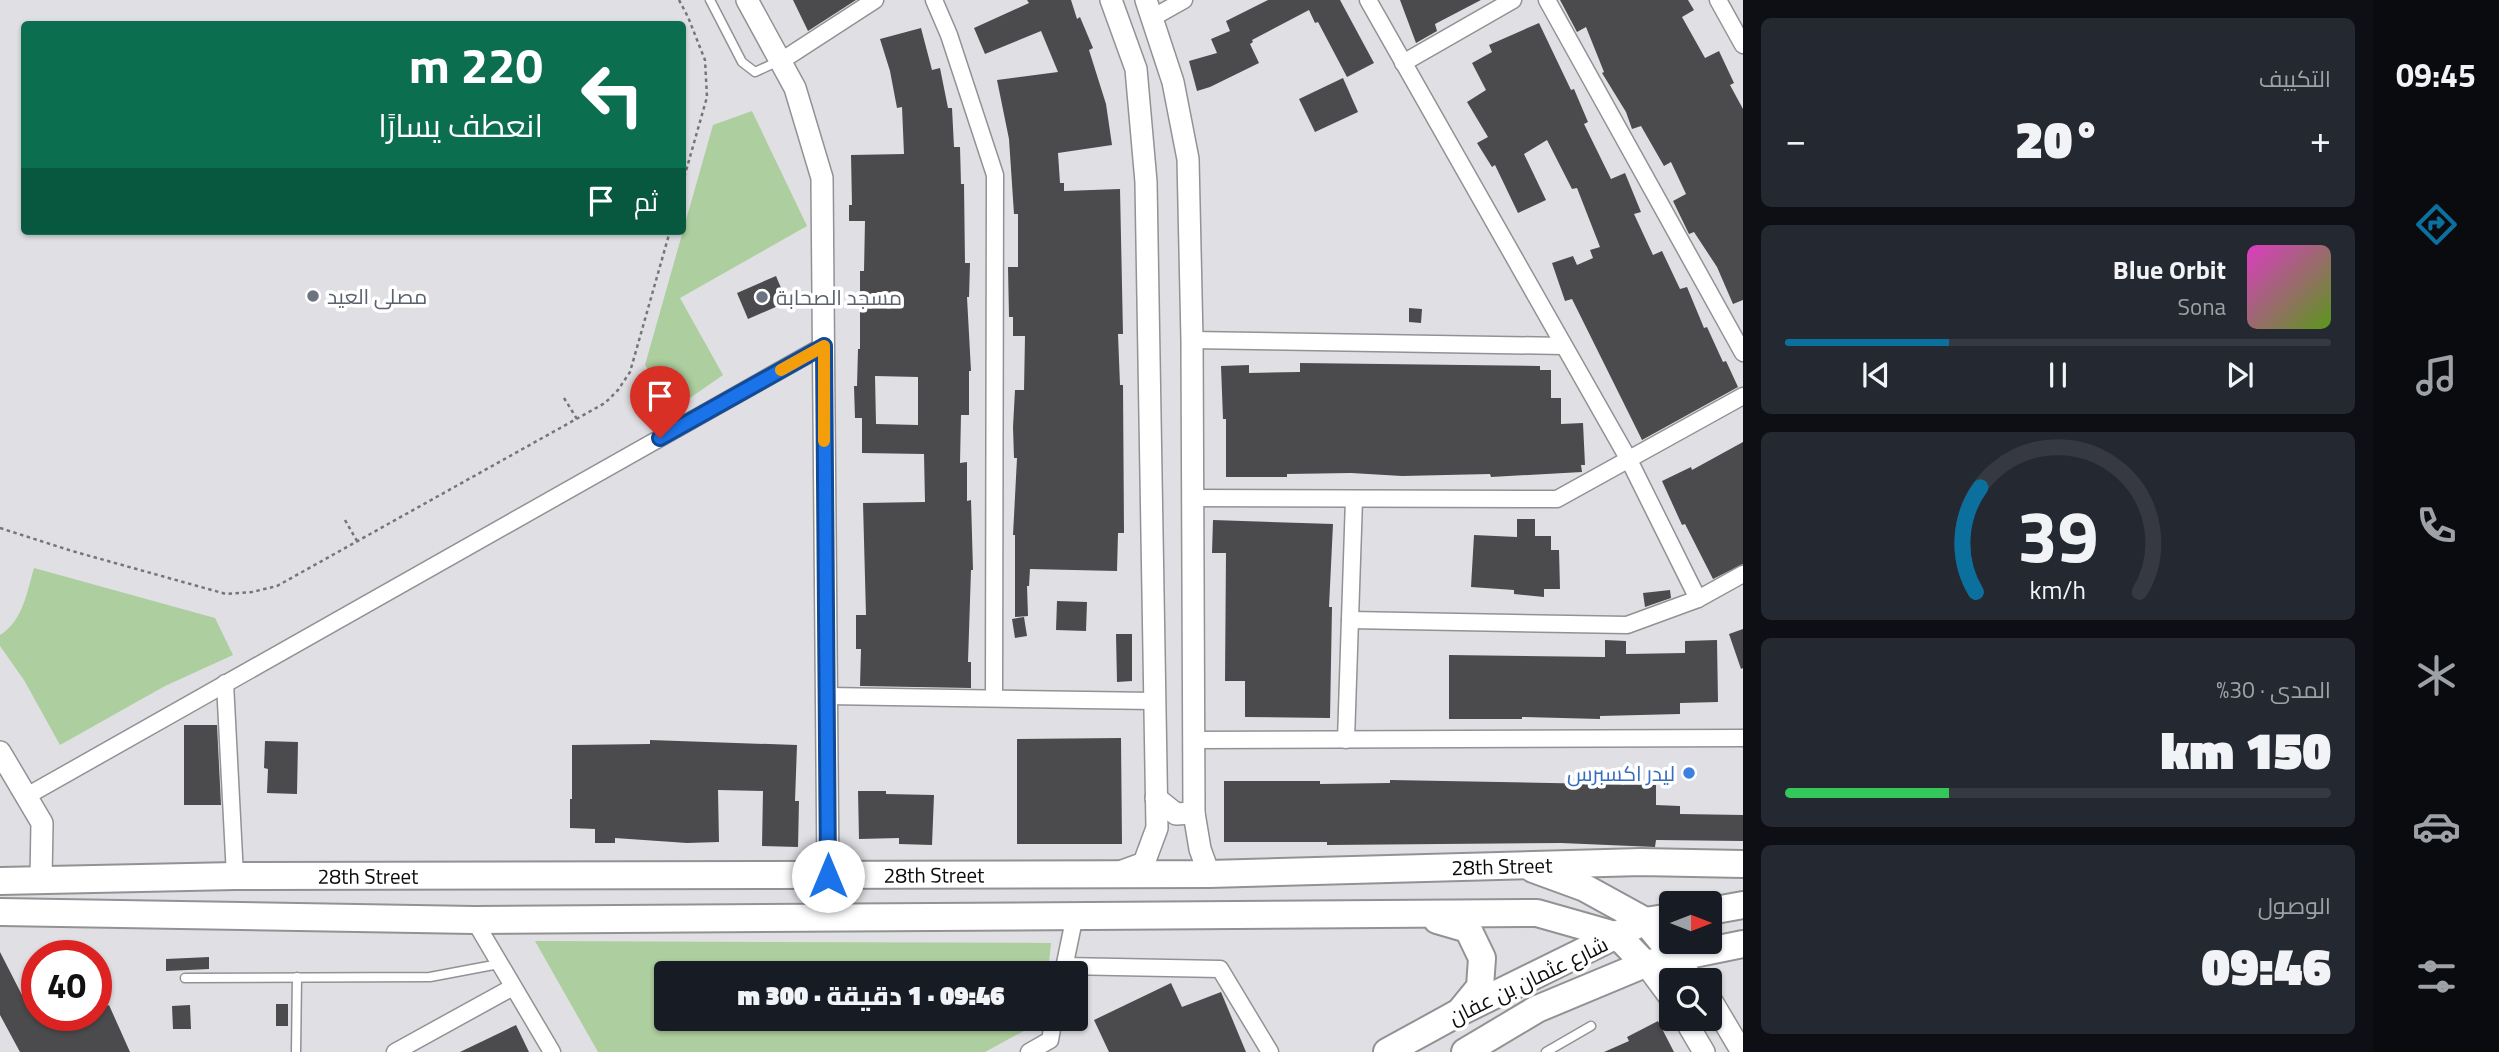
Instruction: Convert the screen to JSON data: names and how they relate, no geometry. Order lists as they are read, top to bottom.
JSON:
{
  "streets": {
    "main road": ["28th Street", "شارع عثمان بن عفان"]
  },
  "crossings": [
    ["28th Street", "شارع عثمان بن عفان"]
  ],
  "places": ["مصلى العيد", "مسجد الصحابة", "ليدر اكسبرس"],
  "north": "right",
  "page": {
    "tabs": "09:45",
    "tile": [
      "التكييف",
      ["المدى · 30%", "150 km"],
      ["الوصول", "09:46"]
    ],
    "turn": ["220 m", "انعطف يسارًا"],
    "heat": ["−", "20°", "+"],
    "then": "ثم",
    "song": ["Blue Orbit", "Sona"],
    "limit": "40",
    "trip": "09:46 · 1 دقيقة · 300 m",
    "gauge": ["39", "km/h"]
  }
}
